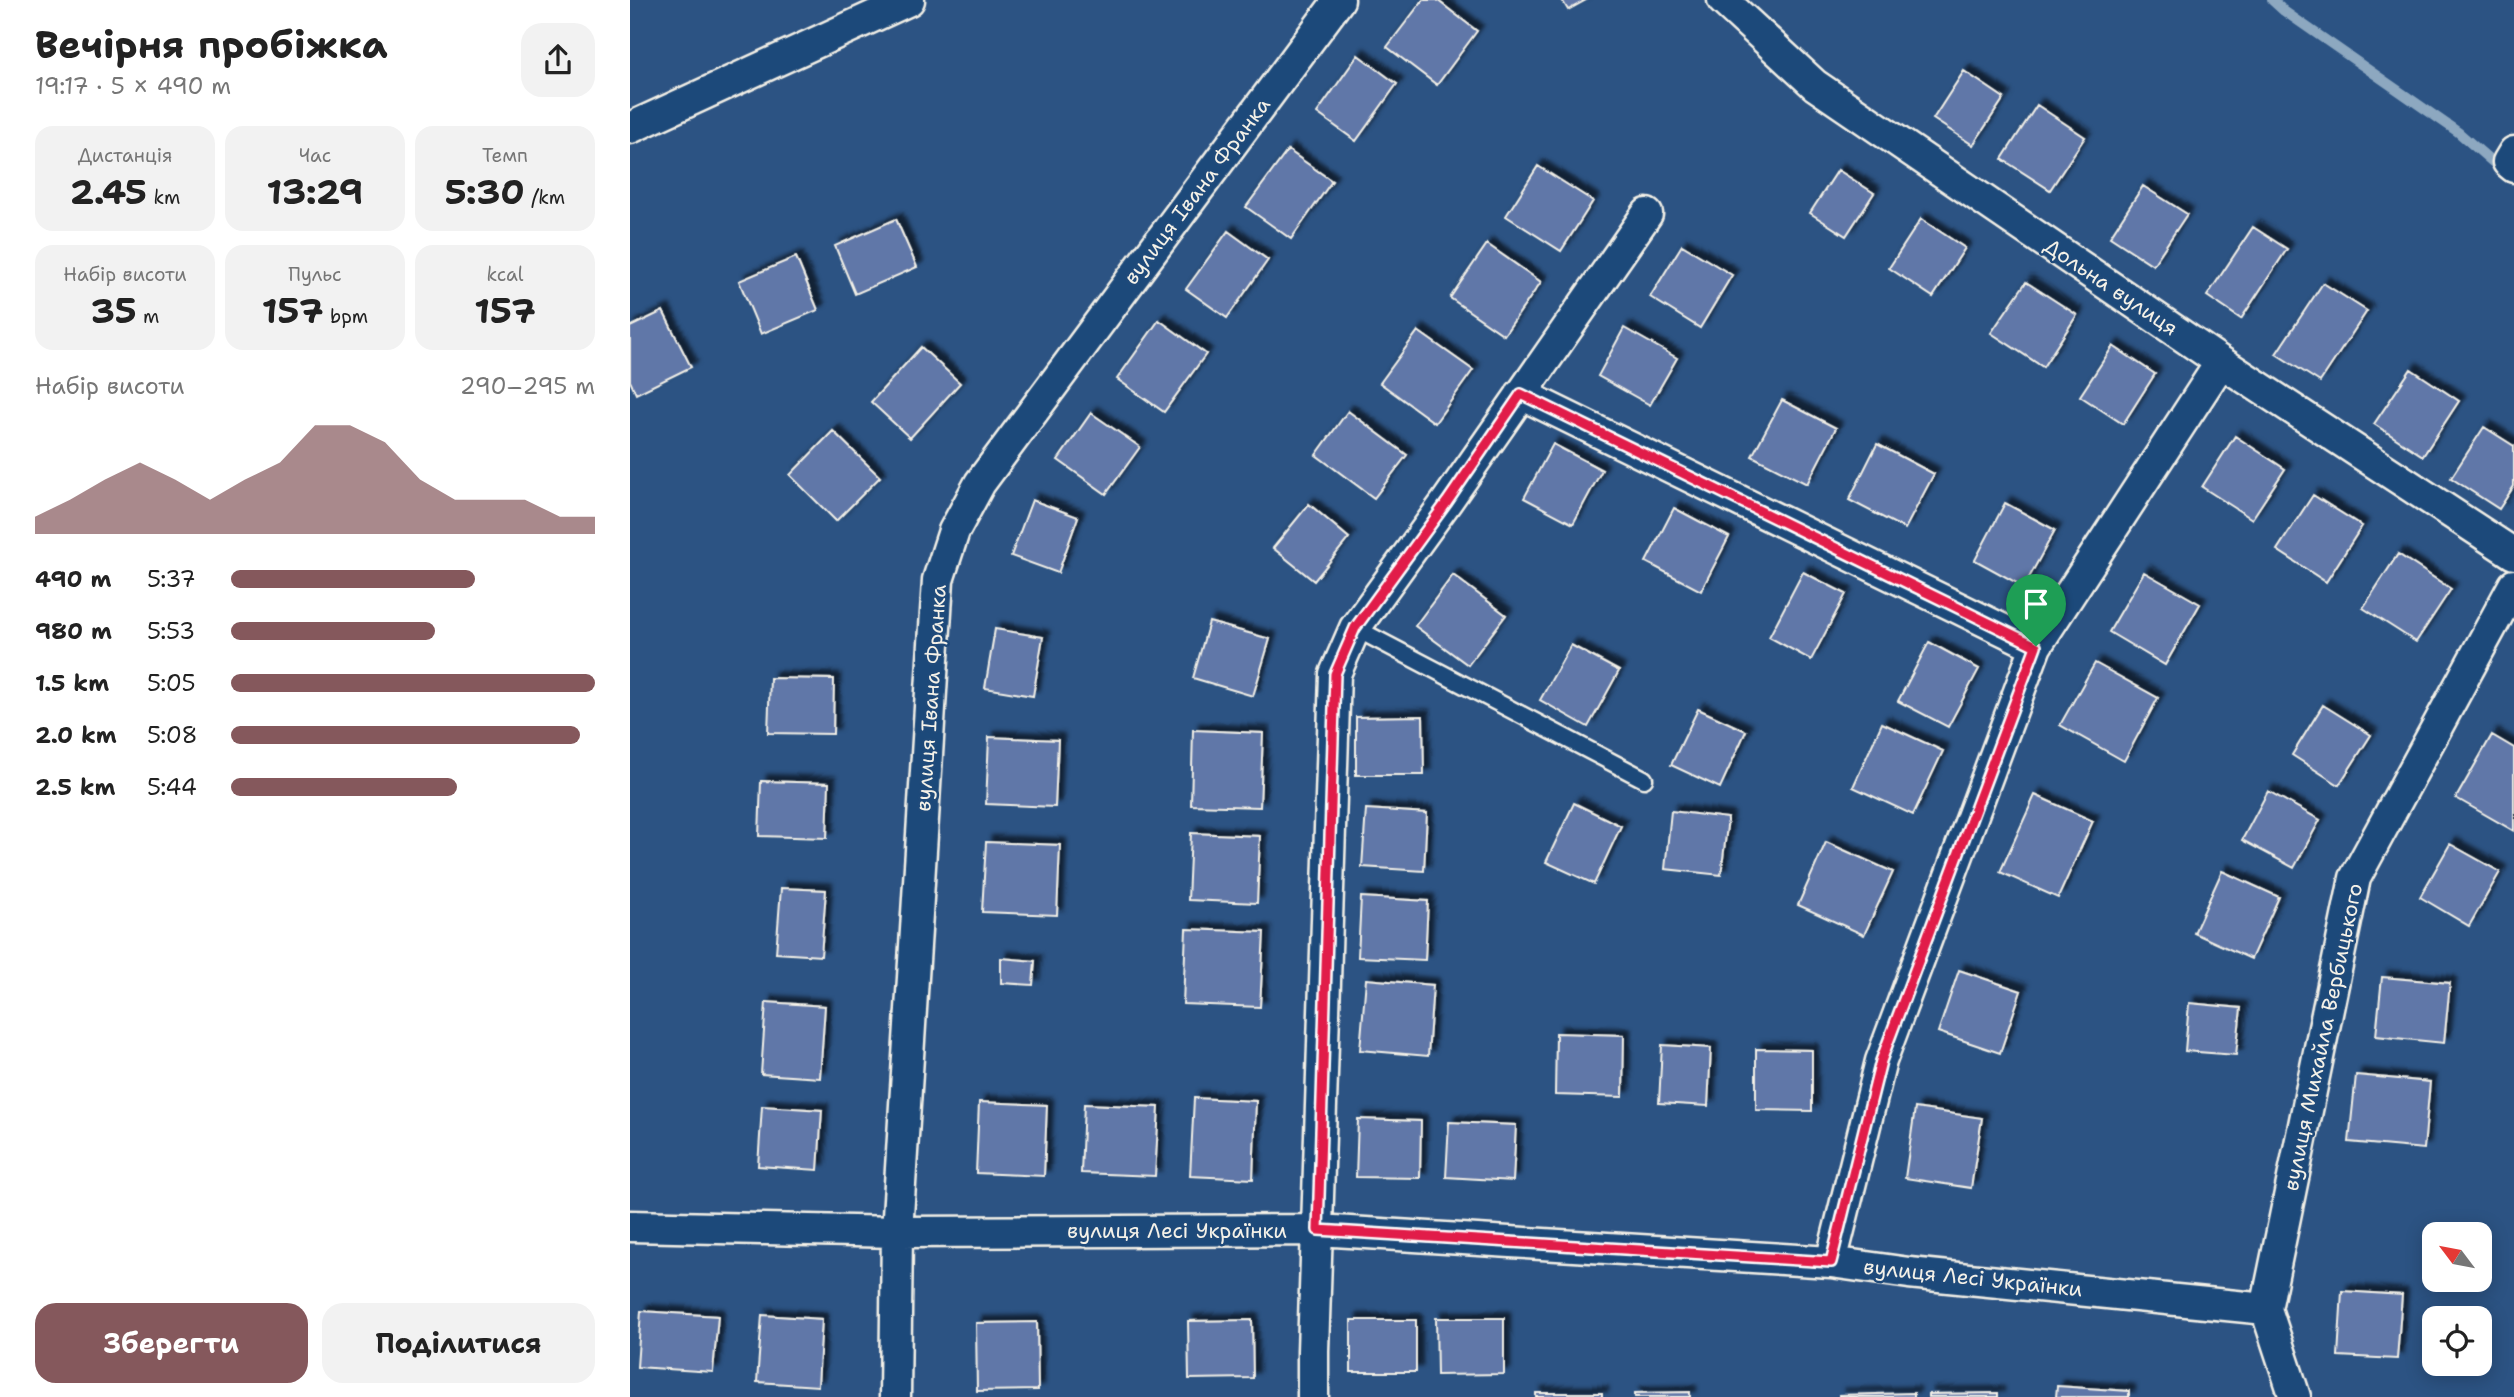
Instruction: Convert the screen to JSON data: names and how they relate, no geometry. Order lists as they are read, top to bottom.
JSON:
{
  "streets": {
    "street": [
      "вулиця Івана Франка",
      "Дольна вулиця",
      "вулиця Михайла Вербицького",
      "вулиця Лесі Українки"
    ]
  },
  "crossings": [
    ["вулиця Івана Франка", "вулиця Лесі Українки"],
    ["вулиця Михайла Вербицького", "вулиця Лесі Українки"]
  ],
  "north": "top left",
  "page": {
    "heading": ["Вечірня пробіжка", "19:17 · 5 × 490 m"],
    "stats": [
      ["Дистанція", "2.45 km"],
      ["Час", "13:29"],
      ["Темп", "5:30 /km"],
      ["Набір висоти", "35 m"],
      ["Пульс", "157 bpm"],
      ["kcal", "157"]
    ],
    "chart": ["Набір висоти", "290–295 m"],
    "list": [
      {
        "name": "490 m",
        "note": "5:37"
      },
      {
        "name": "980 m",
        "note": "5:53"
      },
      {
        "name": "1.5 km",
        "note": "5:05"
      },
      {
        "name": "2.0 km",
        "note": "5:08"
      },
      {
        "name": "2.5 km",
        "note": "5:44"
      }
    ],
    "buttons": ["Зберегти", "Поділитися"]
  }
}
